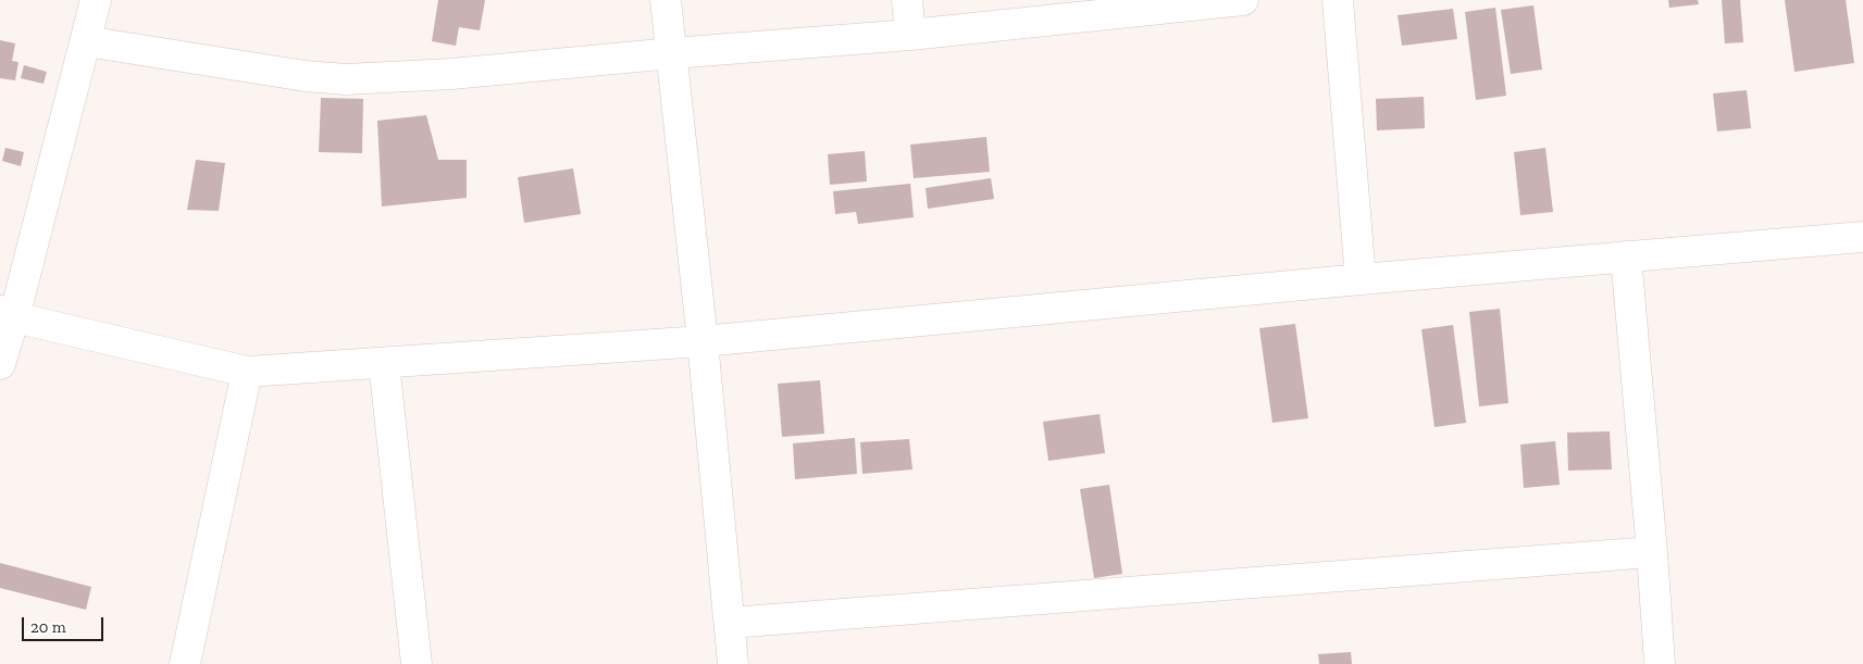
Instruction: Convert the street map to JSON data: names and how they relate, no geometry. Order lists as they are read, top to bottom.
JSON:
{
  "scale_bar": "20 m"
}
